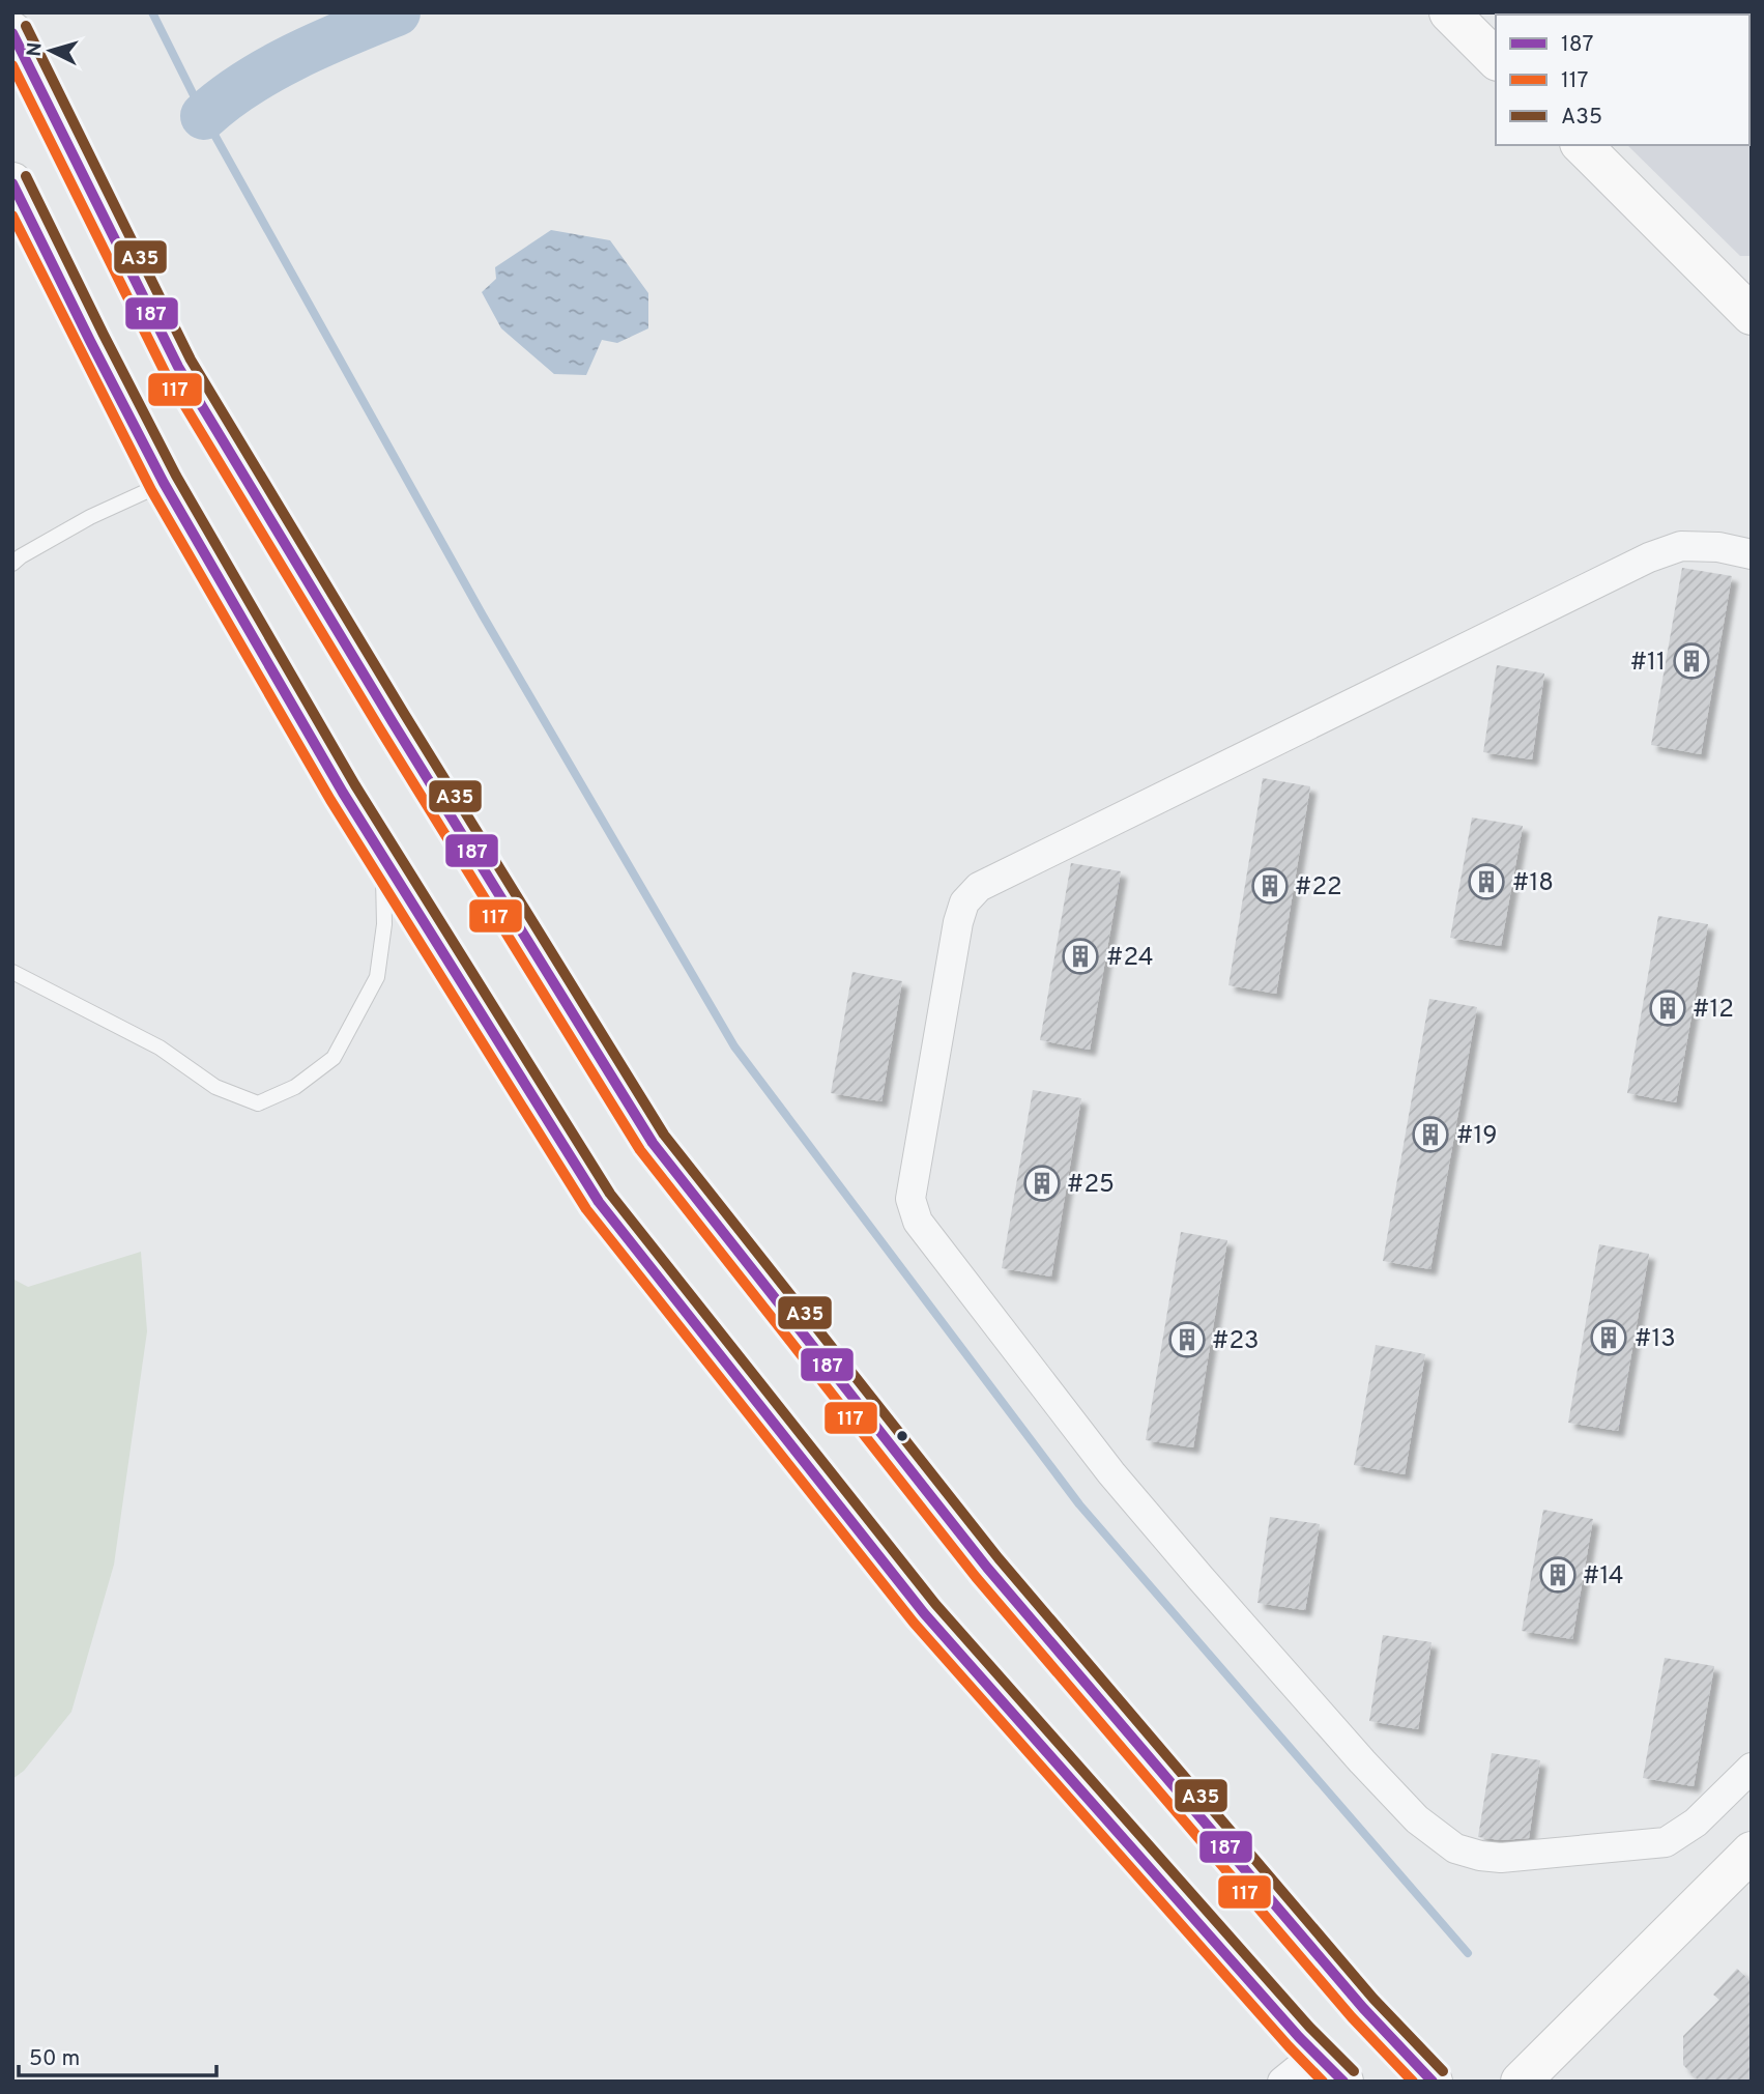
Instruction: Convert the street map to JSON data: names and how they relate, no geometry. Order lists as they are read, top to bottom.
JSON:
{
  "places": {
    "building": [
      "#11",
      "#18",
      "#22",
      "#24",
      "#12",
      "#19",
      "#25",
      "#13",
      "#23",
      "#14"
    ]
  },
  "lines": ["transit line A35", "transit line 187", "transit line 117"],
  "legend": ["187", "117", "A35"],
  "scale_bar": "50 m",
  "north": "left"
}
